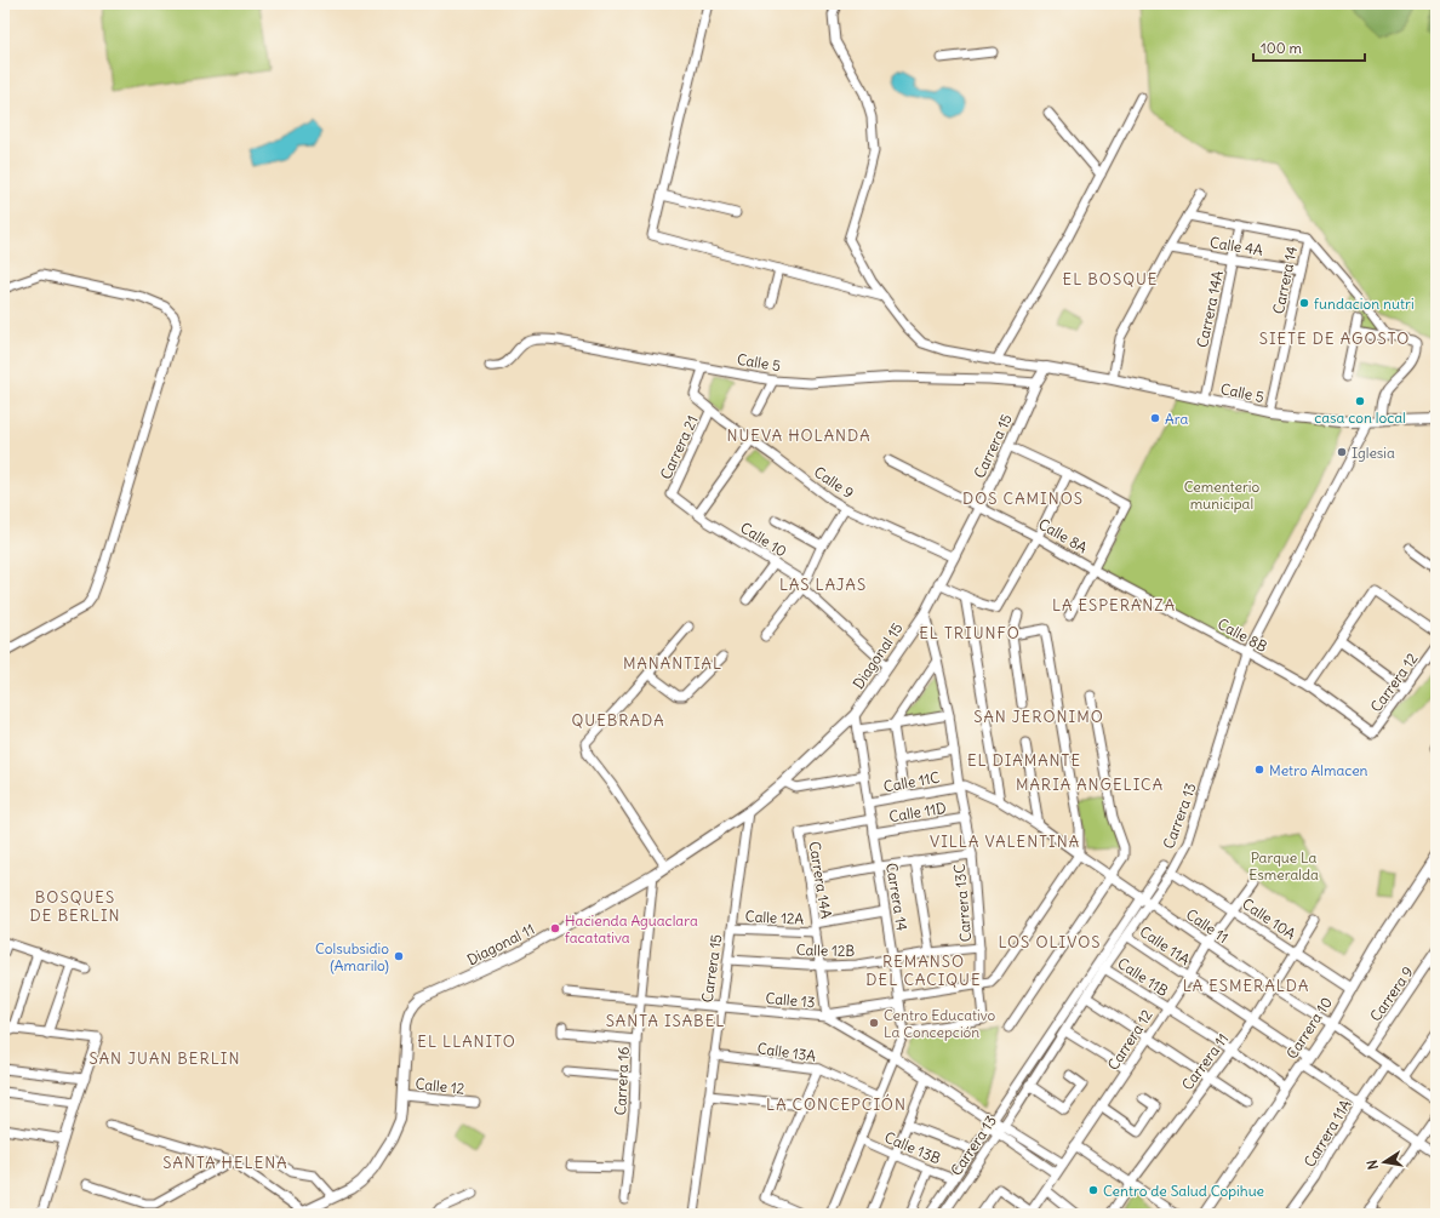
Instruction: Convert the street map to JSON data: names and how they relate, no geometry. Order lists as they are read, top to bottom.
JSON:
{
  "streets": {
    "street": [
      "Calle 4A",
      "Carrera 14",
      "Carrera 14A",
      "Calle 5",
      "Carrera 15",
      "Carrera 21",
      "Calle 9",
      "Calle 8A",
      "Calle 10",
      "Calle 8B",
      "Diagonal 15",
      "Carrera 12",
      "Calle 11C",
      "Calle 11D",
      "Carrera 13",
      "Carrera 13C",
      "Calle 12A",
      "Calle 10A",
      "Calle 11",
      "Diagonal 11",
      "Calle 11A",
      "Calle 12B",
      "Calle 11B",
      "Carrera 9",
      "Calle 13",
      "Carrera 10",
      "Calle 13A",
      "Carrera 11",
      "Carrera 16",
      "Calle 12",
      "Carrera 11A",
      "Calle 13B"
    ]
  },
  "crossings": [
    ["Calle 4A", "Carrera 14"],
    ["Calle 4A", "Carrera 14A"],
    ["Carrera 14", "Carrera 14A"],
    ["Carrera 14", "Calle 5"],
    ["Carrera 14", "Diagonal 15"],
    ["Carrera 14", "Calle 11C"],
    ["Carrera 14", "Calle 11D"],
    ["Carrera 14", "Carrera 13C"],
    ["Carrera 14", "Calle 12A"],
    ["Carrera 14", "Diagonal 11"],
    ["Carrera 14", "Calle 12B"],
    ["Carrera 14A", "Calle 5"],
    ["Carrera 14A", "Calle 12A"],
    ["Carrera 14A", "Calle 12B"],
    ["Carrera 14A", "Calle 13"],
    ["Calle 5", "Carrera 15"],
    ["Calle 5", "Calle 9"],
    ["Calle 5", "Carrera 13"],
    ["Carrera 15", "Calle 9"],
    ["Carrera 15", "Calle 8A"],
    ["Carrera 15", "Diagonal 15"],
    ["Carrera 15", "Carrera 13C"],
    ["Carrera 15", "Calle 12A"],
    ["Carrera 15", "Diagonal 11"],
    ["Carrera 15", "Calle 12B"],
    ["Carrera 15", "Calle 13"],
    ["Carrera 15", "Calle 13A"],
    ["Carrera 21", "Calle 9"],
    ["Carrera 21", "Calle 10"],
    ["Calle 8A", "Calle 8B"],
    ["Calle 8B", "Carrera 12"],
    ["Calle 8B", "Carrera 13"],
    ["Diagonal 15", "Carrera 13C"],
    ["Diagonal 15", "Diagonal 11"],
    ["Carrera 12", "Calle 10A"],
    ["Carrera 12", "Calle 11"],
    ["Carrera 12", "Calle 11A"],
    ["Carrera 12", "Calle 11B"],
    ["Carrera 12", "Calle 13"],
    ["Calle 11C", "Carrera 13C"],
    ["Calle 11C", "Calle 11"],
    ["Calle 11D", "Carrera 13C"],
    ["Carrera 13", "Calle 10A"],
    ["Carrera 13", "Calle 11"],
    ["Carrera 13", "Calle 11A"],
    ["Carrera 13", "Calle 11B"],
    ["Carrera 13", "Calle 13"],
    ["Carrera 13", "Calle 13B"],
    ["Carrera 13C", "Calle 11"],
    ["Carrera 13C", "Calle 12B"],
    ["Calle 10A", "Carrera 10"],
    ["Calle 10A", "Carrera 11"],
    ["Calle 11", "Carrera 9"],
    ["Calle 11", "Carrera 10"],
    ["Calle 11", "Carrera 11"],
    ["Calle 11", "Carrera 11A"],
    ["Diagonal 11", "Carrera 16"],
    ["Diagonal 11", "Calle 12"],
    ["Calle 11A", "Carrera 10"],
    ["Calle 11A", "Carrera 11"],
    ["Calle 11A", "Carrera 11A"],
    ["Calle 11B", "Carrera 10"],
    ["Calle 11B", "Carrera 11"],
    ["Calle 13", "Carrera 16"]
  ],
  "districts": [
    "EL BOSQUE",
    "SIETE DE AGOSTO",
    "NUEVA HOLANDA",
    "DOS CAMINOS",
    "LAS LAJAS",
    "LA ESPERANZA",
    "EL TRIUNFO",
    "MANANTIAL",
    "SAN JERONIMO",
    "QUEBRADA",
    "EL DIAMANTE",
    "MARIA ANGELICA",
    "VILLA VALENTINA",
    "BOSQUES DE BERLIN",
    "LOS OLIVOS",
    "REMANSO DEL CACIQUE",
    "LA ESMERALDA",
    "SANTA ISABEL",
    "EL LLANITO",
    "SAN JUAN BERLIN",
    "LA CONCEPCIÓN",
    "SANTA HELENA"
  ],
  "parks": ["Cementerio municipal", "Parque La Esmeralda"],
  "places": [
    "fundacion nutri",
    "casa con local",
    "Ara",
    "Iglesia",
    "Metro Almacen",
    "Hacienda Aguaclara facatativa",
    "Colsubsidio (Amarilo)",
    "Centro Educativo La Concepción",
    "Centro de Salud Copihue"
  ],
  "scale_bar": "100 m",
  "north": "left"
}
